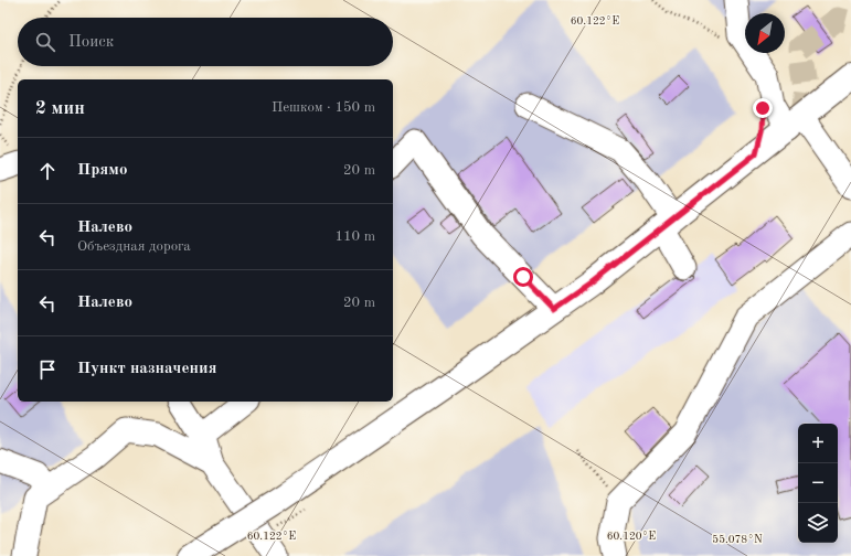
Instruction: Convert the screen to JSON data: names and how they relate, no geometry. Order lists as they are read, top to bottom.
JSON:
{
  "north": "bottom left",
  "page": {
    "search": "Поиск",
    "heading": ["2 мин", "Пешком · 150 m"],
    "list": [
      ["Прямо", "20 m"],
      ["Налево", "Объездная дорога", "110 m"],
      ["Налево", "20 m"],
      "Пункт назначения"
    ],
    "map_buttons": ["+", "−"]
  },
  "coordinates": ["60.122°E", "60.120°E", "55.078°N"]
}
